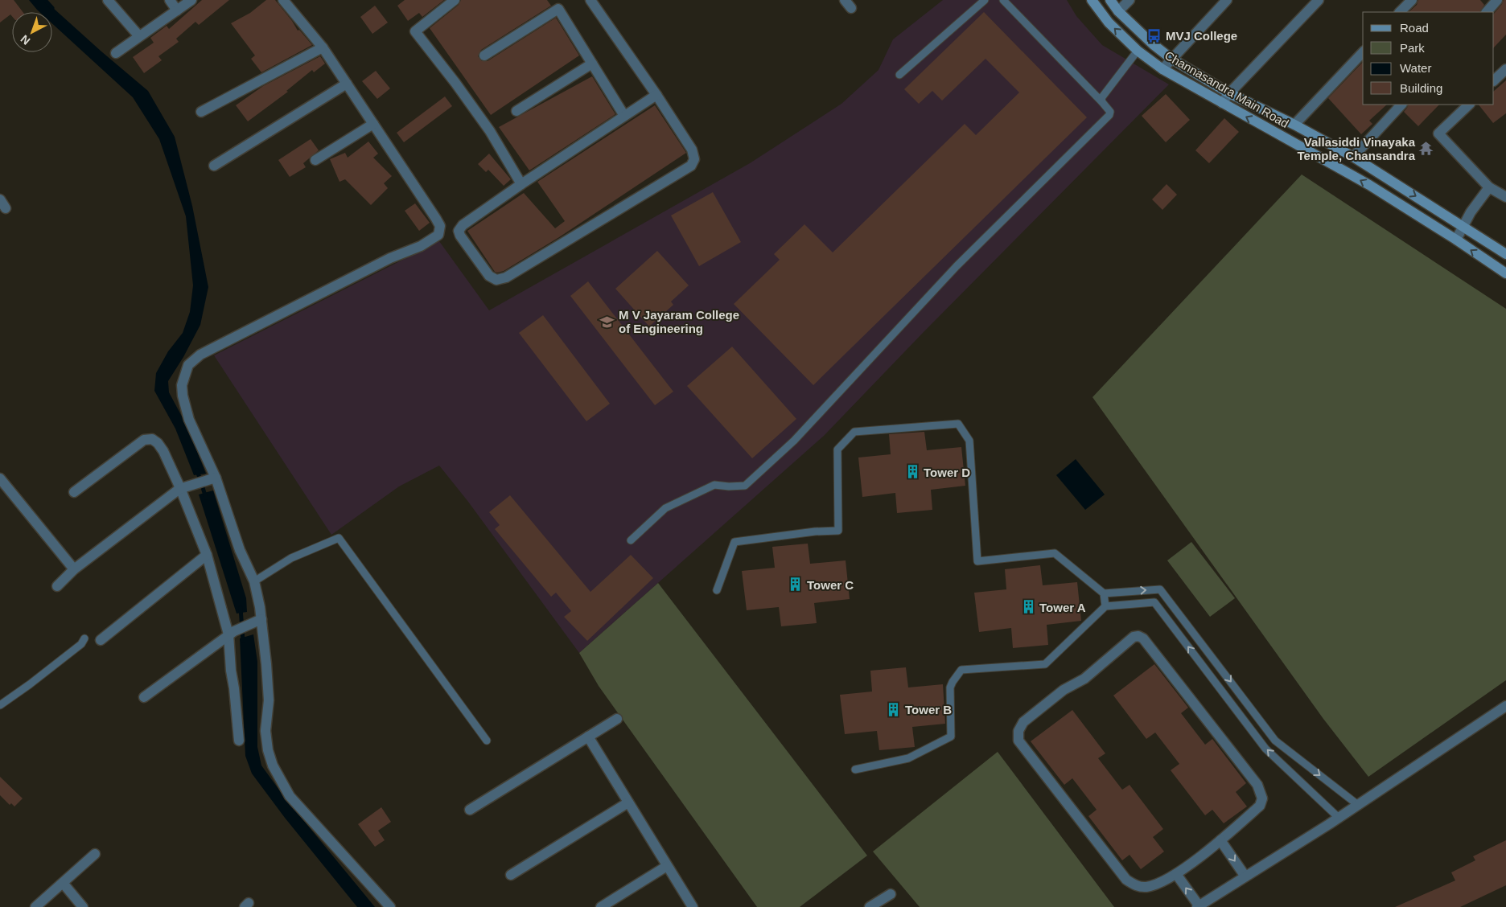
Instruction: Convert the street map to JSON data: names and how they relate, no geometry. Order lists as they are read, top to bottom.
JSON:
{
  "streets": {
    "main road": ["Channasandra Main Road"]
  },
  "places": {
    "bus stop": ["MVJ College"],
    "temple": ["Vallasiddi Vinayaka Temple, Chansandra"],
    "school or university": ["M V Jayaram College of Engineering"],
    "building": [
      "Tower D",
      "Tower C",
      "Tower A",
      "Tower B"
    ]
  },
  "legend": [
    "Road",
    "Park",
    "Water",
    "Building"
  ],
  "north": "bottom left"
}
